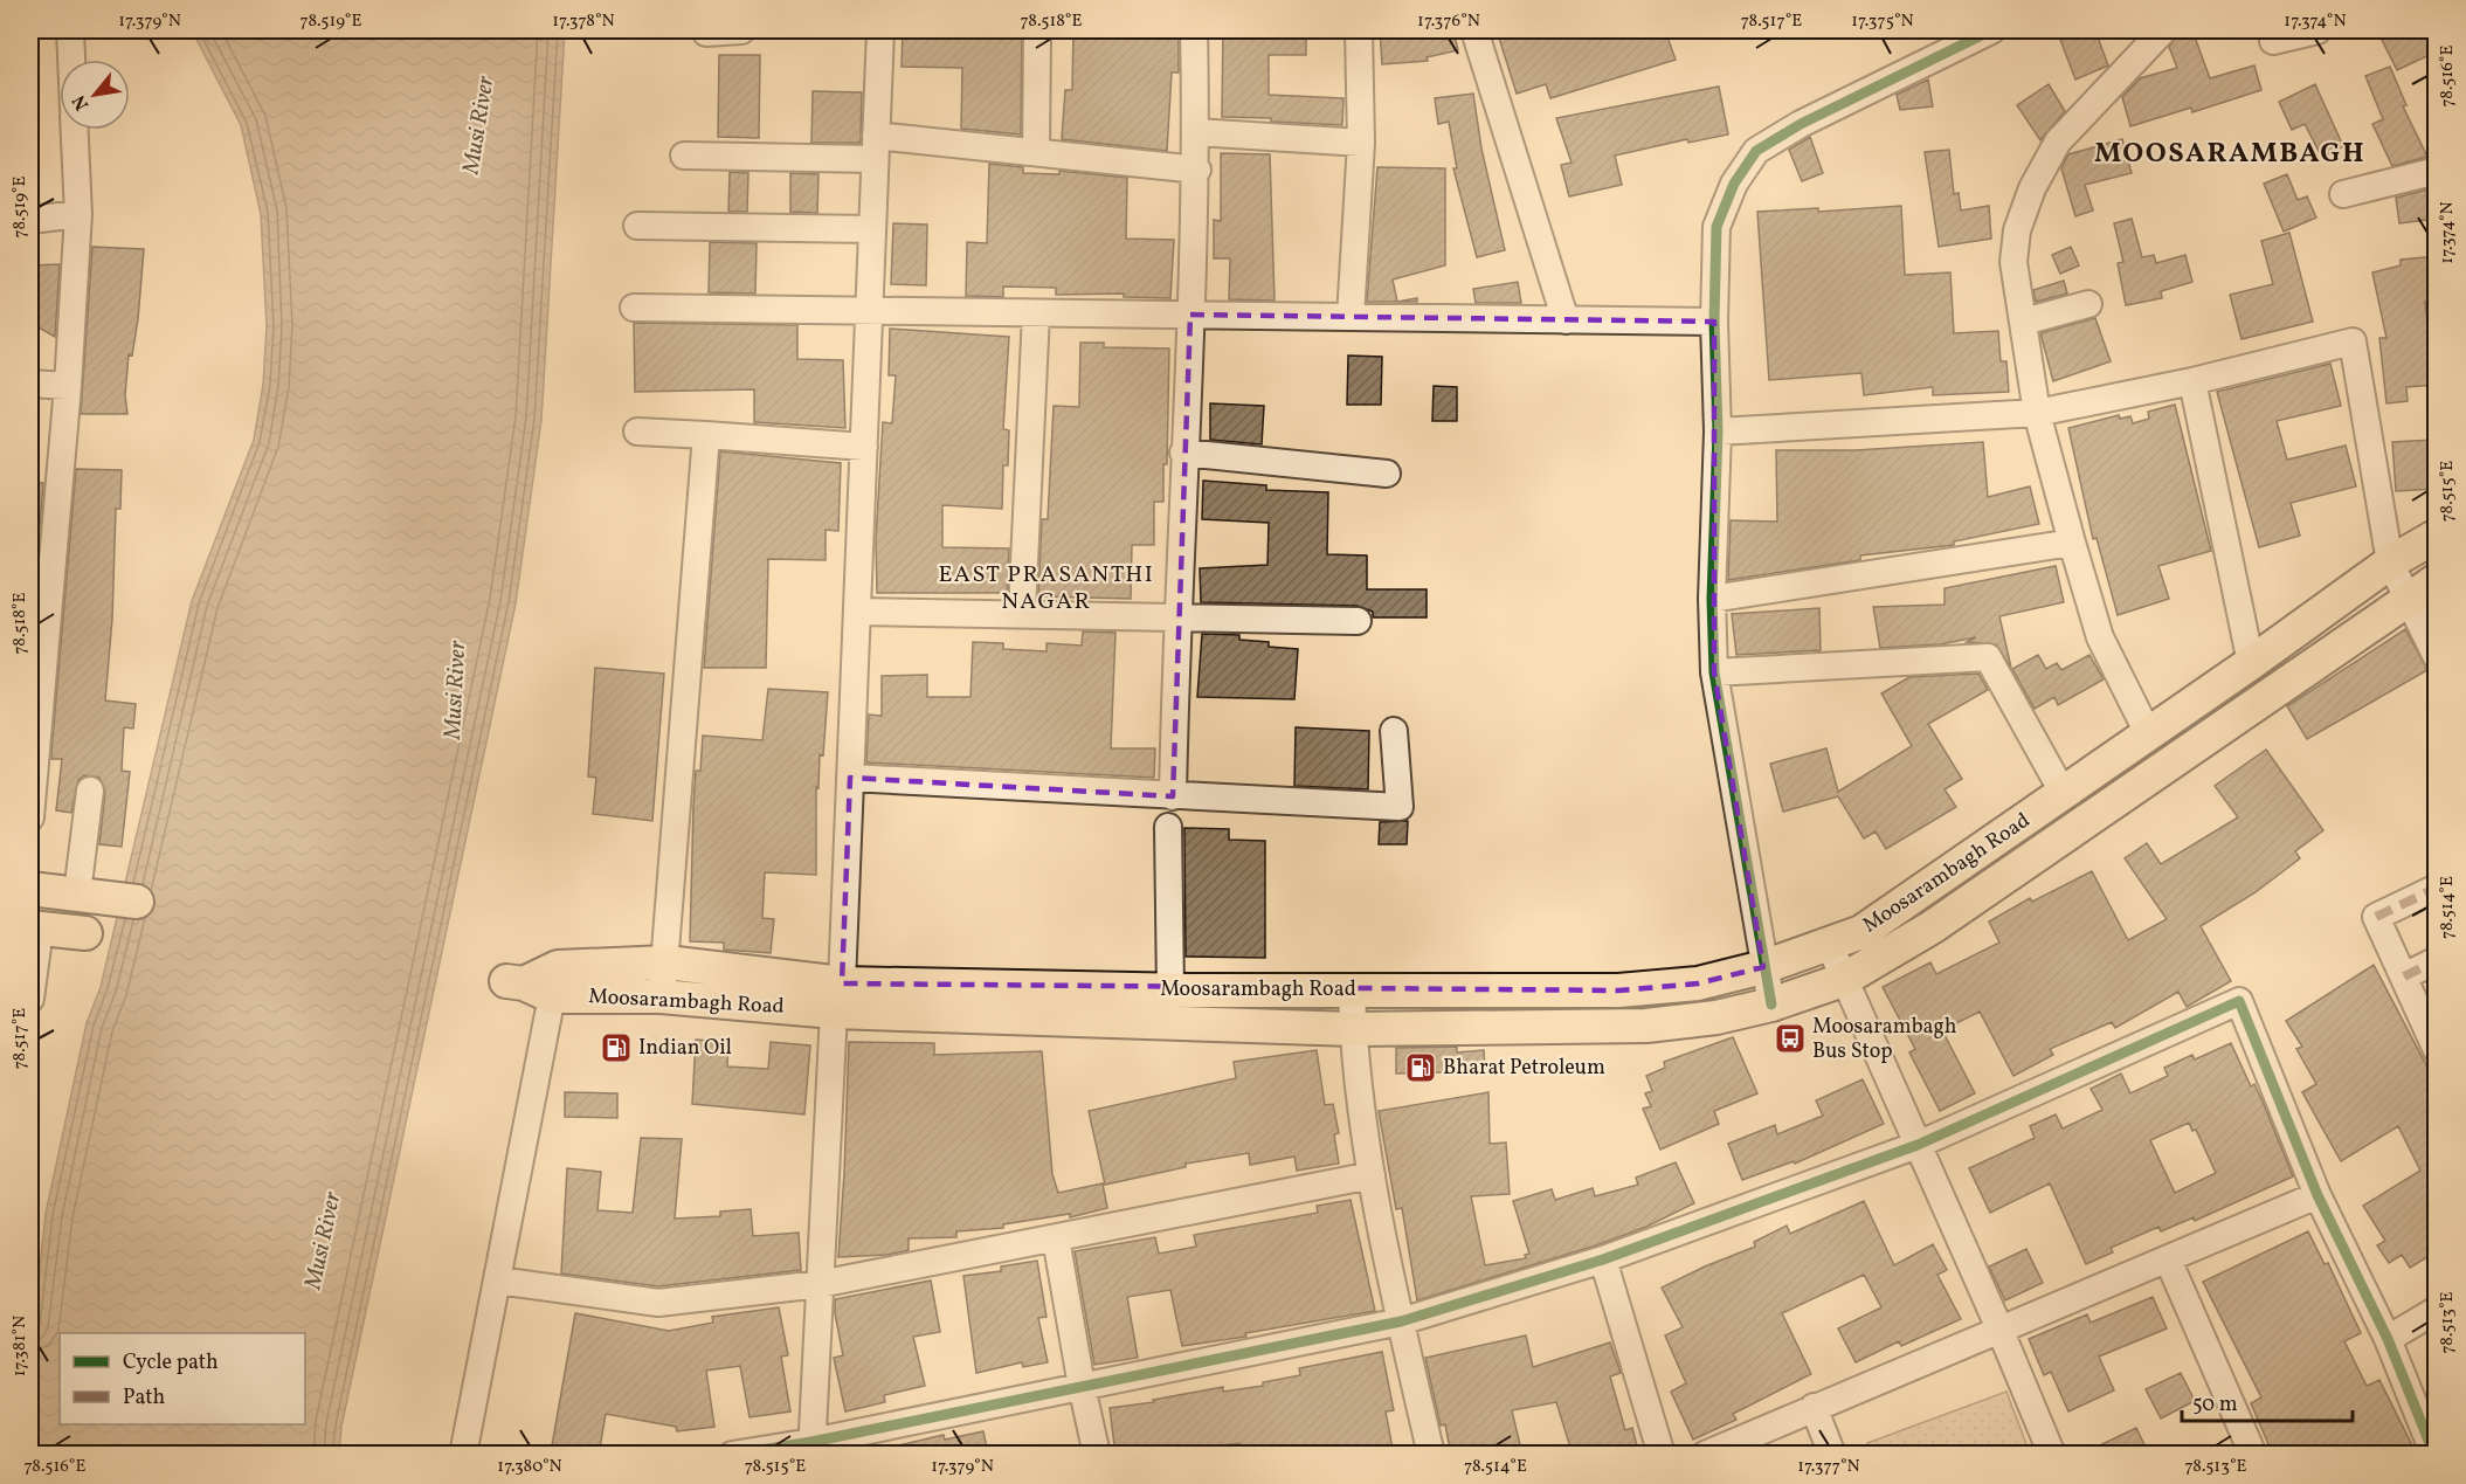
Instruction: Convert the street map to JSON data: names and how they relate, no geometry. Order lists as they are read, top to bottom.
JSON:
{
  "streets": {
    "main road": ["Moosarambagh Road"]
  },
  "districts": ["MOOSARAMBAGH", "EAST PRASANTHI NAGAR"],
  "water": ["Musi River"],
  "places": {
    "bus stop": ["Moosarambagh Bus Stop"],
    "fuel station": ["Indian Oil", "Bharat Petroleum"]
  },
  "legend": ["Cycle path", "Path"],
  "scale_bar": "50 m",
  "north": "bottom left",
  "coordinates": [
    "17.379°N",
    "78.519°E",
    "17.378°N",
    "78.518°E",
    "17.376°N",
    "78.517°E",
    "17.375°N",
    "17.374°N",
    "78.516°E",
    "78.515°E",
    "78.514°E",
    "78.513°E",
    "17.381°N",
    "17.380°N",
    "17.377°N"
  ]
}
